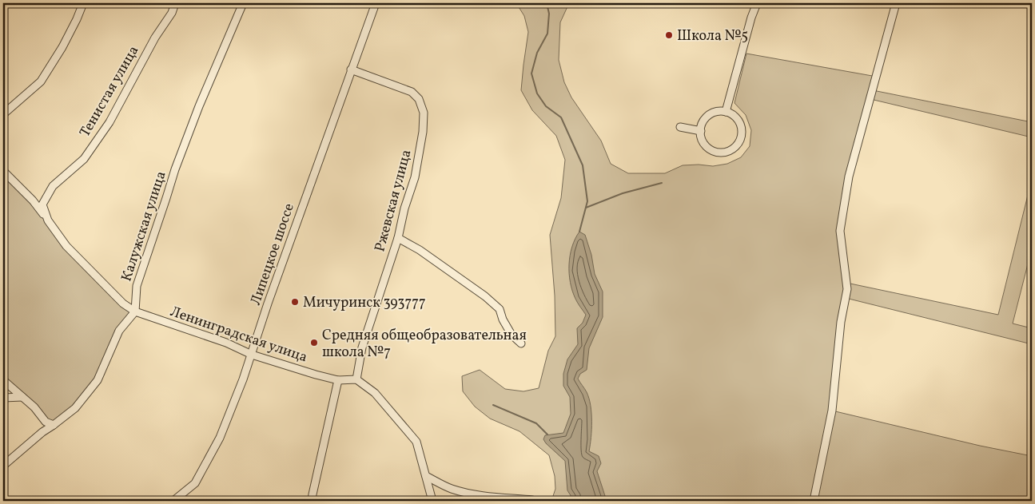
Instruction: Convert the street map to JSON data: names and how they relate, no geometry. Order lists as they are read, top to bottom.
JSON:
{
  "streets": {
    "street": [
      "Тенистая улица",
      "Ржевская улица",
      "Калужская улица",
      "Липецкое шоссе",
      "Ленинградская улица"
    ]
  },
  "crossings": [
    ["Тенистая улица", "Калужская улица"],
    ["Тенистая улица", "Ленинградская улица"],
    ["Ржевская улица", "Липецкое шоссе"],
    ["Ржевская улица", "Ленинградская улица"],
    ["Калужская улица", "Ленинградская улица"],
    ["Липецкое шоссе", "Ленинградская улица"]
  ],
  "places": ["Школа №5", "Мичуринск 393777", "Средняя общеобразовательная школа №7"]
}
